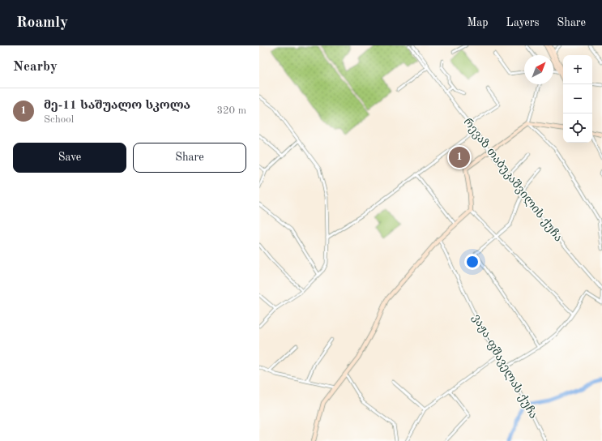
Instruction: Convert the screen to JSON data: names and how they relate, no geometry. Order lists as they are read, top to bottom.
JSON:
{
  "streets": {
    "street": ["რევაზ თაბუკაშვილის ქუჩა", "ვაჟა-ფშაველას ქუჩა"]
  },
  "north": "top right",
  "page": {
    "header": "Roamly",
    "nav": ["Map", "Layers", "Share"],
    "heading": "Nearby",
    "map_buttons": ["+", "−"],
    "list": [
      {
        "mark": "1",
        "name": "მე-11 საშუალო სკოლა",
        "note": "School",
        "value": "320 m"
      }
    ],
    "buttons": ["Save", "Share"],
    "pins": "1"
  }
}
